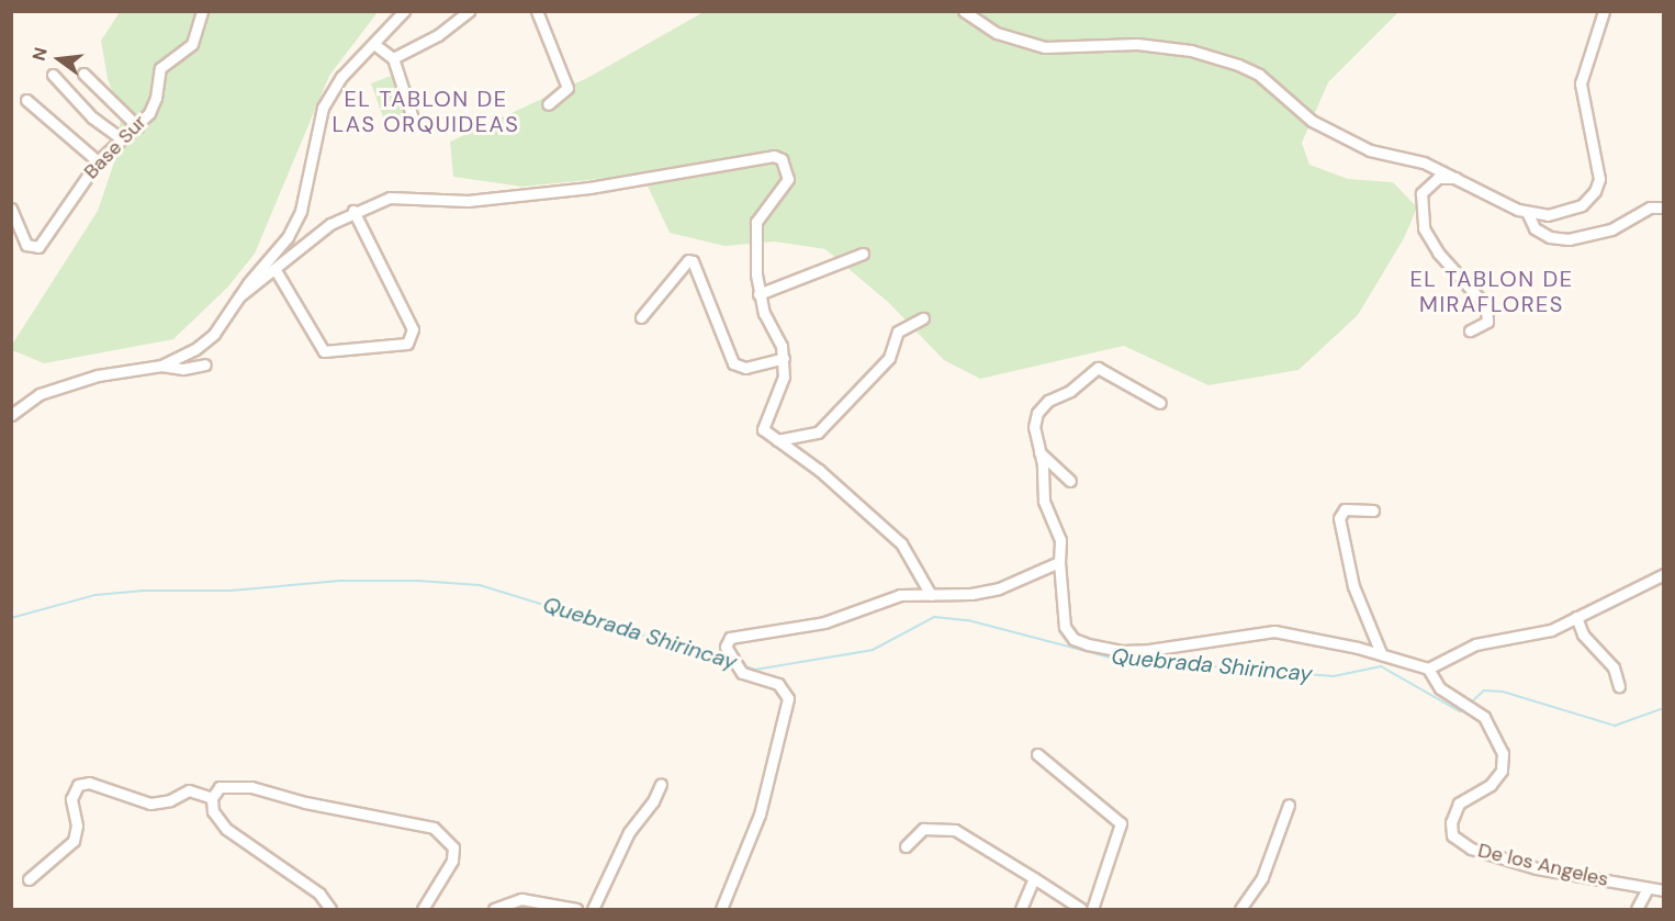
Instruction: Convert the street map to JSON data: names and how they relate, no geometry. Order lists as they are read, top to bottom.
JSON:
{
  "streets": {
    "street": ["Base Sur", "De los Angeles"]
  },
  "districts": ["EL TABLON DE LAS ORQUIDEAS", "EL TABLON DE MIRAFLORES"],
  "water": ["Quebrada Shirincay"],
  "north": "left"
}
